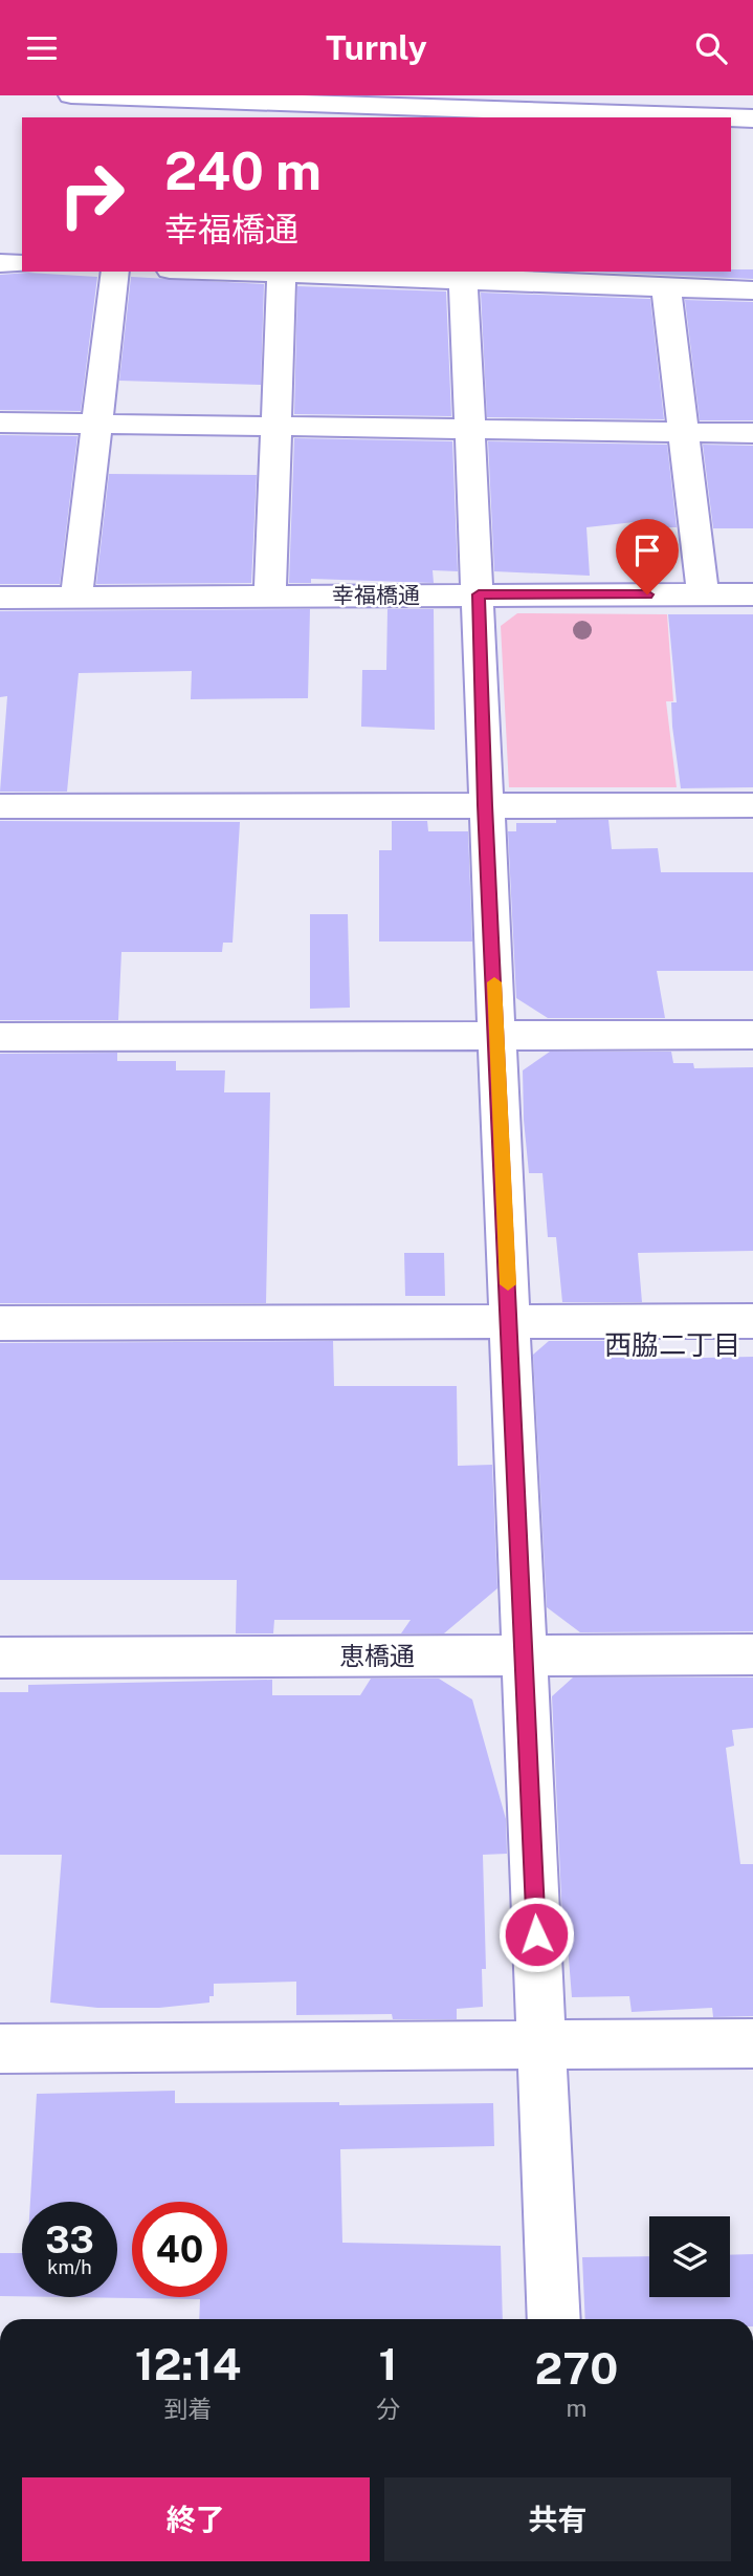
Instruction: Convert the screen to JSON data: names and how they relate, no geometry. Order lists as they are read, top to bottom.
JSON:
{
  "streets": {
    "street": ["幸福橋通", "恵橋通"]
  },
  "districts": ["西脇二丁目"],
  "page": {
    "header": "Turnly",
    "turn": ["240 m", "幸福橋通"],
    "speed": "33 km/h",
    "limit": "40",
    "eta": [
      "12:14",
      "到着",
      "1",
      "分",
      "270",
      "m"
    ],
    "buttons": ["終了", "共有"]
  }
}
